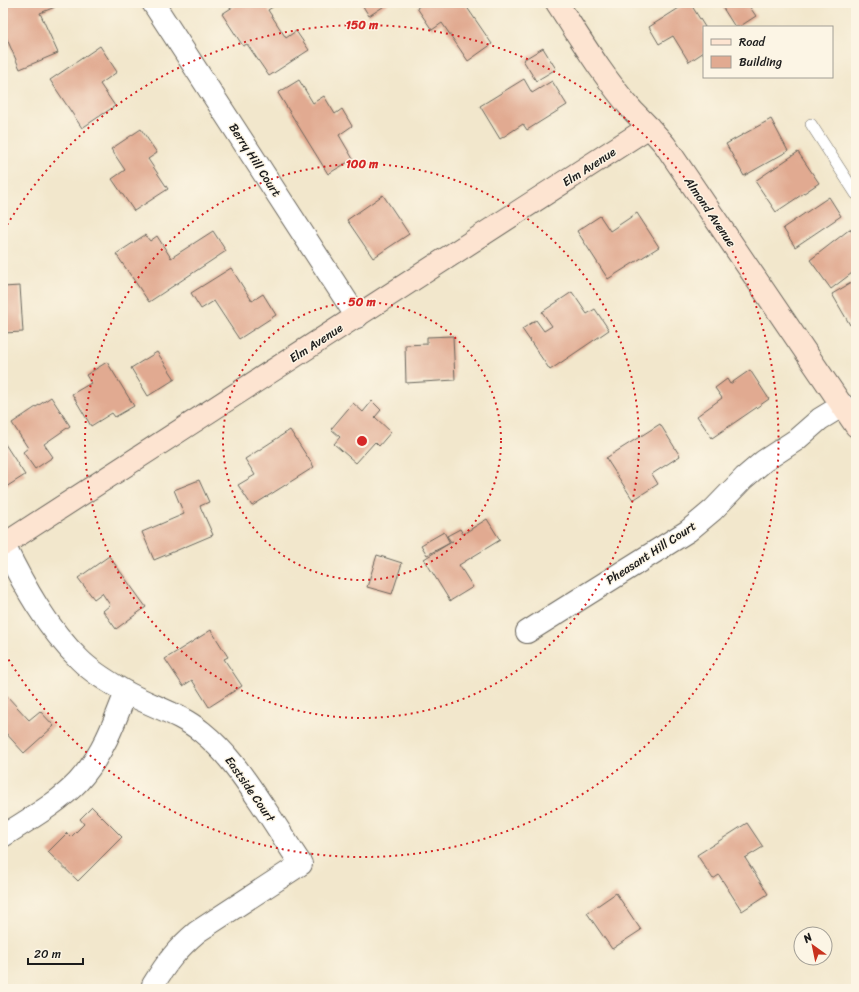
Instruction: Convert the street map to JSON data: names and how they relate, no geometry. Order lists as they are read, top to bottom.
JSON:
{
  "streets": {
    "street": [
      "Berry Hill Court",
      "Elm Avenue",
      "Almond Avenue",
      "Pheasant Hill Court",
      "Eastside Court"
    ]
  },
  "crossings": [
    ["Berry Hill Court", "Elm Avenue"],
    ["Elm Avenue", "Almond Avenue"],
    ["Elm Avenue", "Eastside Court"],
    ["Almond Avenue", "Pheasant Hill Court"]
  ],
  "legend": ["Road", "Building"],
  "scale_bar": "20 m",
  "north": "top left",
  "rings": ["150 m", "100 m", "50 m"]
}
